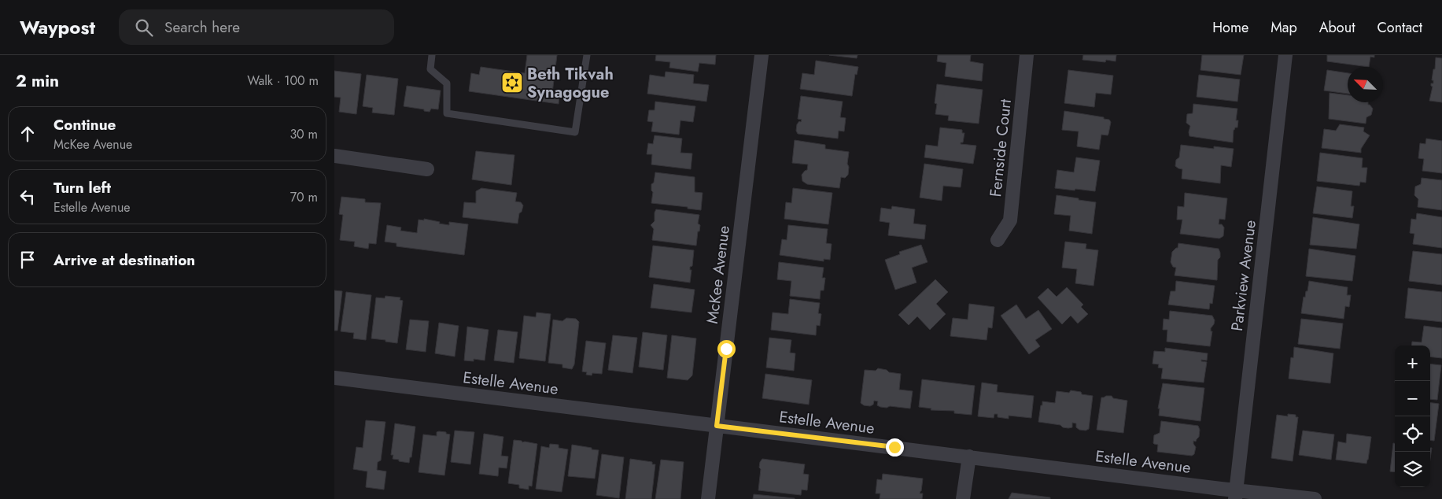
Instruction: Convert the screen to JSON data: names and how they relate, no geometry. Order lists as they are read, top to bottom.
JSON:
{
  "streets": {
    "street": [
      "Fernside Court",
      "McKee Avenue",
      "Parkview Avenue",
      "Estelle Avenue"
    ]
  },
  "crossings": [
    ["McKee Avenue", "Estelle Avenue"],
    ["Parkview Avenue", "Estelle Avenue"]
  ],
  "places": {
    "synagogue": ["Beth Tikvah Synagogue"]
  },
  "north": "top left",
  "page": {
    "header": "Waypost",
    "search": "Search here",
    "nav": [
      "Home",
      "Map",
      "About",
      "Contact"
    ],
    "heading": ["2 min", "Walk · 100 m"],
    "list": [
      ["Continue", "McKee Avenue", "30 m"],
      ["Turn left", "Estelle Avenue", "70 m"],
      "Arrive at destination"
    ],
    "map_buttons": ["+", "−"]
  }
}
